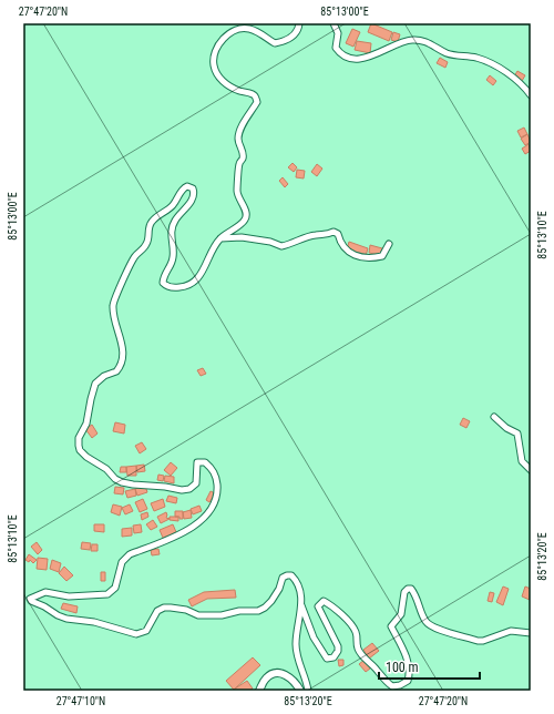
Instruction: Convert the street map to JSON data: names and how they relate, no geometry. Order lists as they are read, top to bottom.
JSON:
{
  "scale_bar": "100 m",
  "coordinates": [
    "27°47'20\"N",
    "85°13'00\"E",
    "85°13'10\"E",
    "85°13'20\"E",
    "27°47'10\"N"
  ]
}
